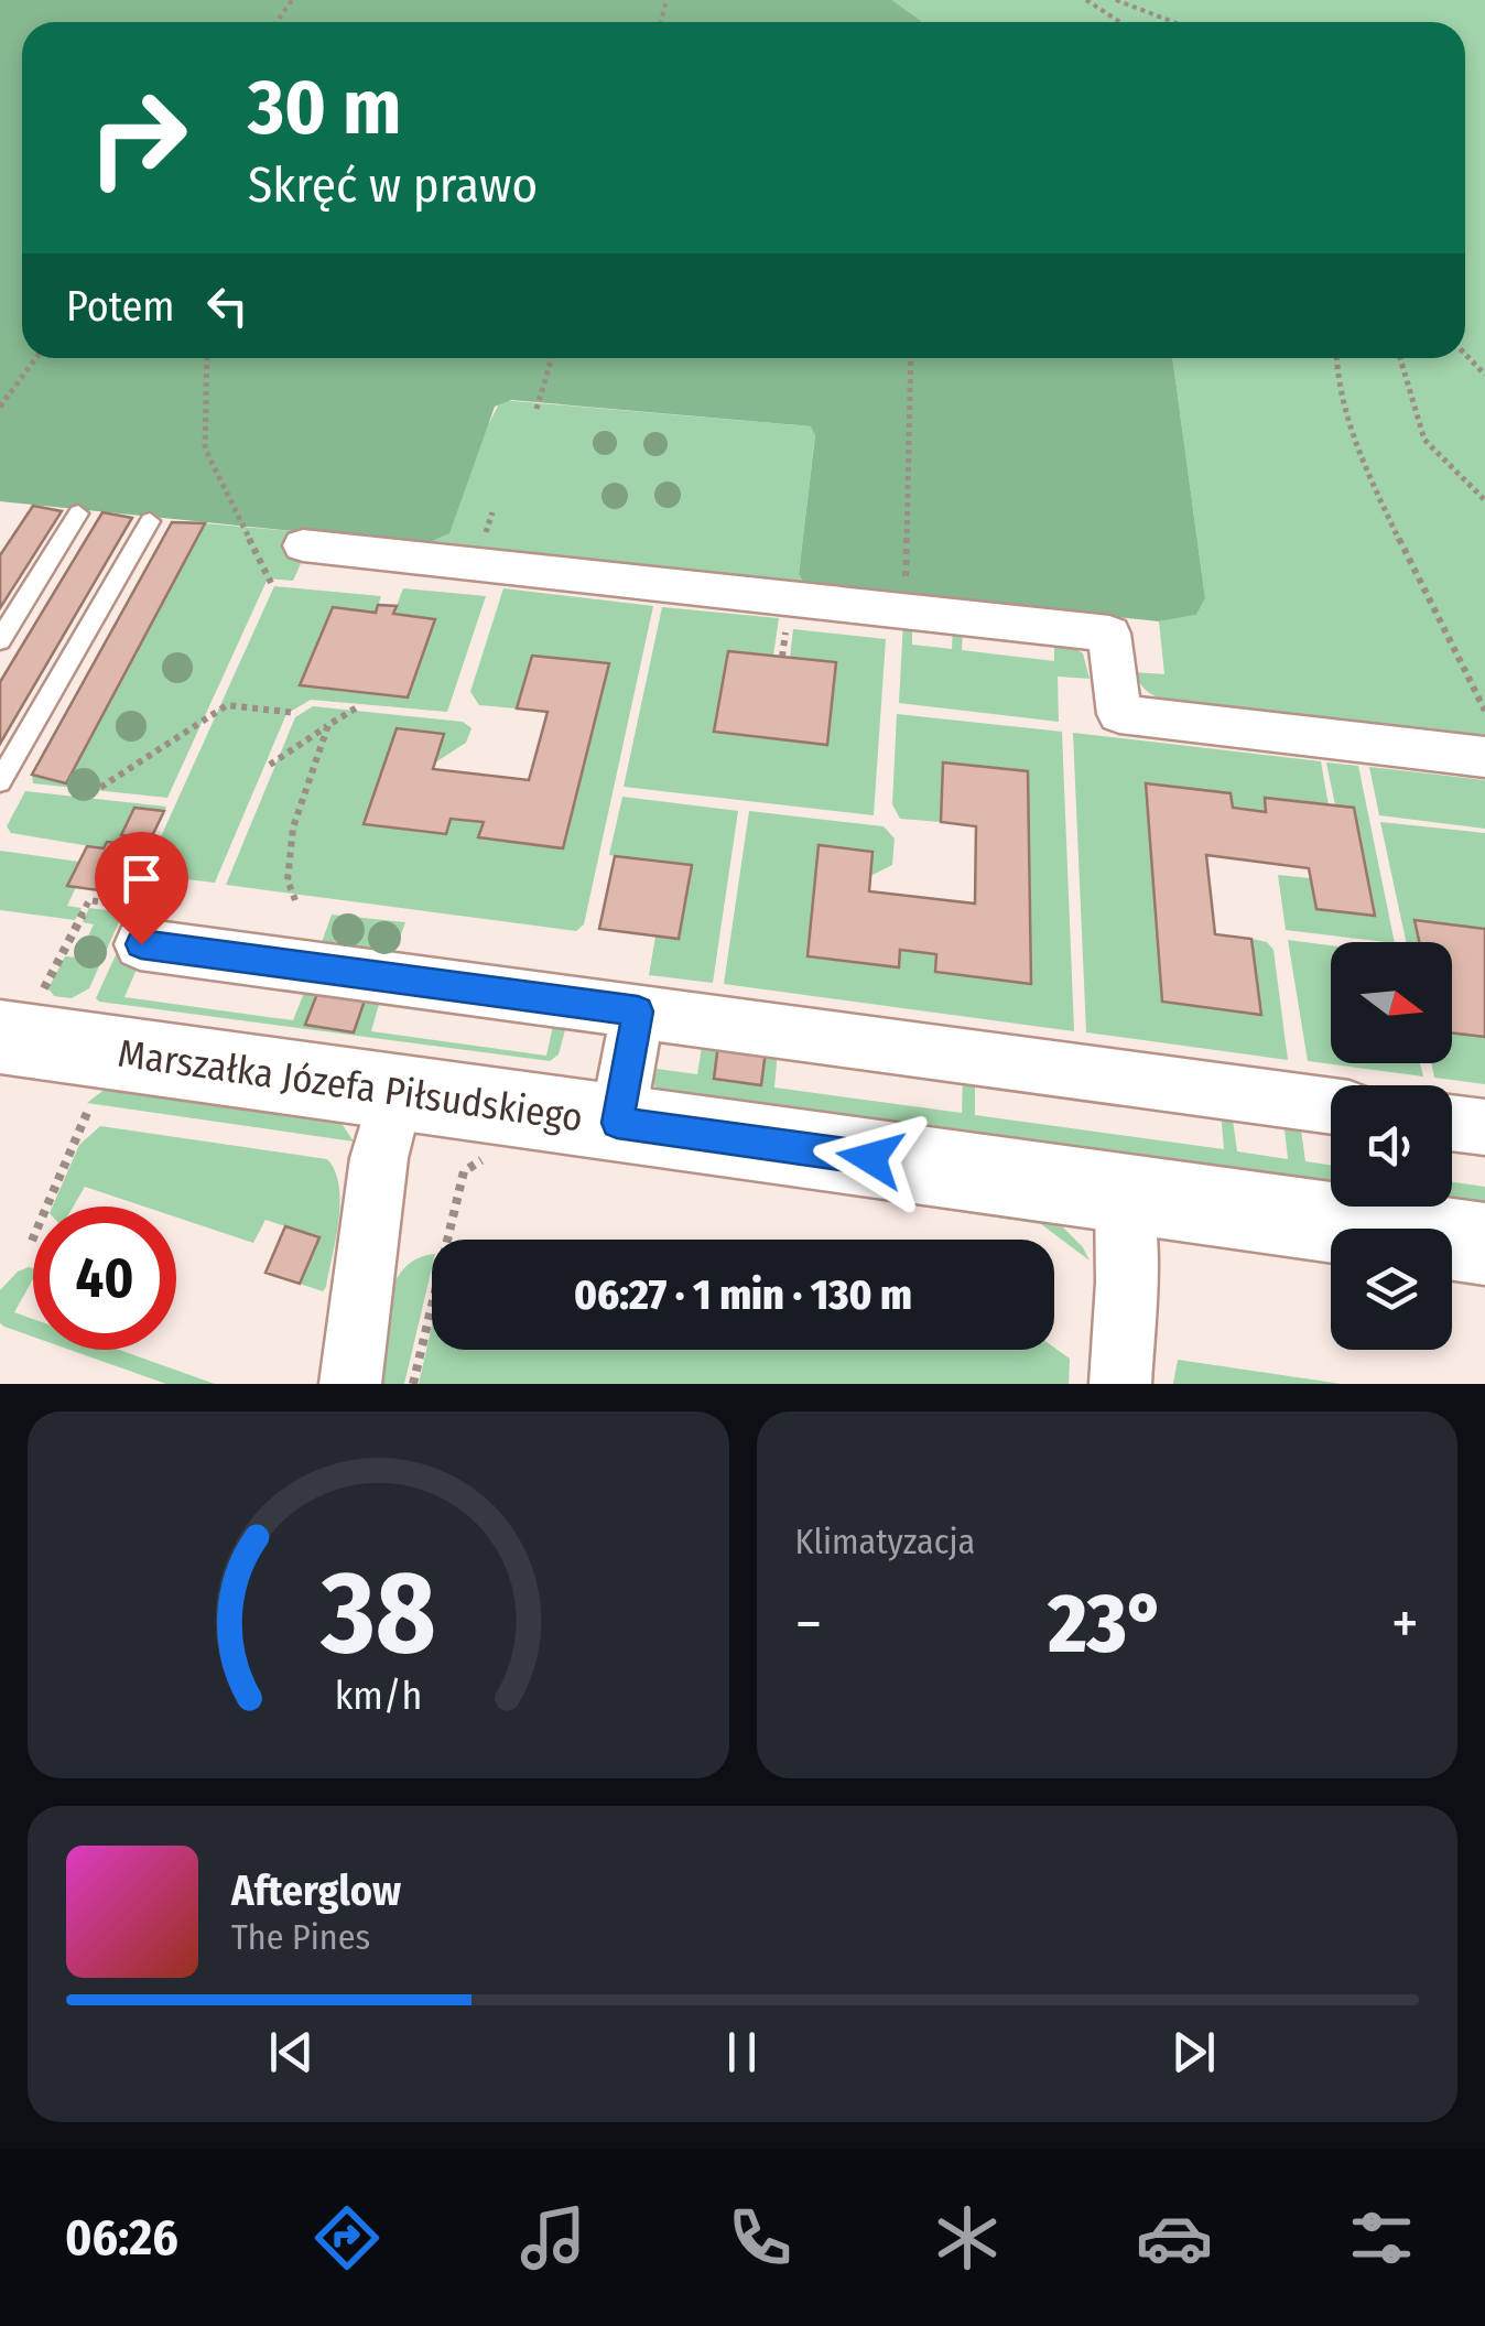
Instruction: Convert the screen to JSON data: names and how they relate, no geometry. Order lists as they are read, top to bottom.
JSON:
{
  "streets": {
    "street": ["Marszałka Józefa Piłsudskiego"]
  },
  "north": "right",
  "page": {
    "turn": ["30 m", "Skręć w prawo"],
    "then": "Potem",
    "limit": "40",
    "trip": "06:27 · 1 min · 130 m",
    "tile": "Klimatyzacja",
    "heat": ["−", "23°", "+"],
    "song": ["Afterglow", "The Pines"],
    "tabs": "06:26",
    "gauge": ["38", "km/h"]
  }
}
